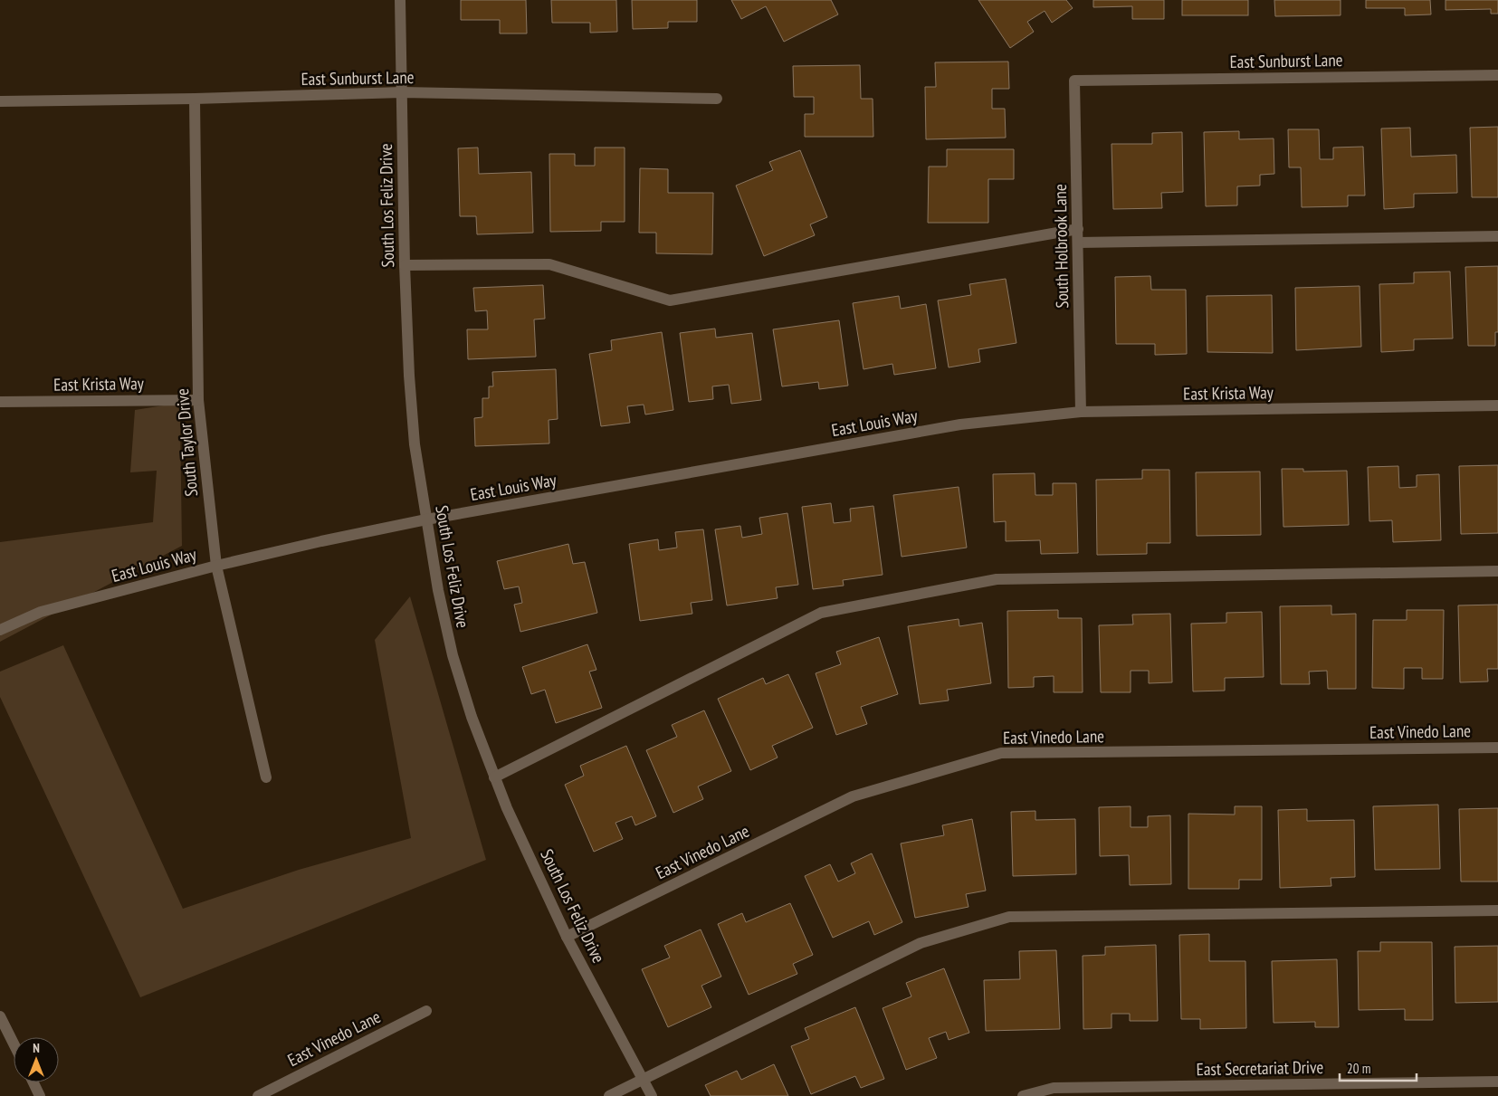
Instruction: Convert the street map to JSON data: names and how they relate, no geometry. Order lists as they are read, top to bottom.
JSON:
{
  "streets": {
    "street": [
      "East Sunburst Lane",
      "South Los Feliz Drive",
      "South Holbrook Lane",
      "East Krista Way",
      "East Louis Way",
      "South Taylor Drive",
      "East Vinedo Lane",
      "East Secretariat Drive"
    ]
  },
  "crossings": [
    ["East Sunburst Lane", "South Los Feliz Drive"],
    ["East Sunburst Lane", "South Holbrook Lane"],
    ["East Sunburst Lane", "South Taylor Drive"],
    ["South Los Feliz Drive", "East Louis Way"],
    ["South Los Feliz Drive", "East Vinedo Lane"],
    ["South Holbrook Lane", "East Krista Way"],
    ["East Krista Way", "East Louis Way"],
    ["East Krista Way", "South Taylor Drive"],
    ["East Louis Way", "South Taylor Drive"]
  ],
  "scale_bar": "20 m",
  "north": "top"
}
